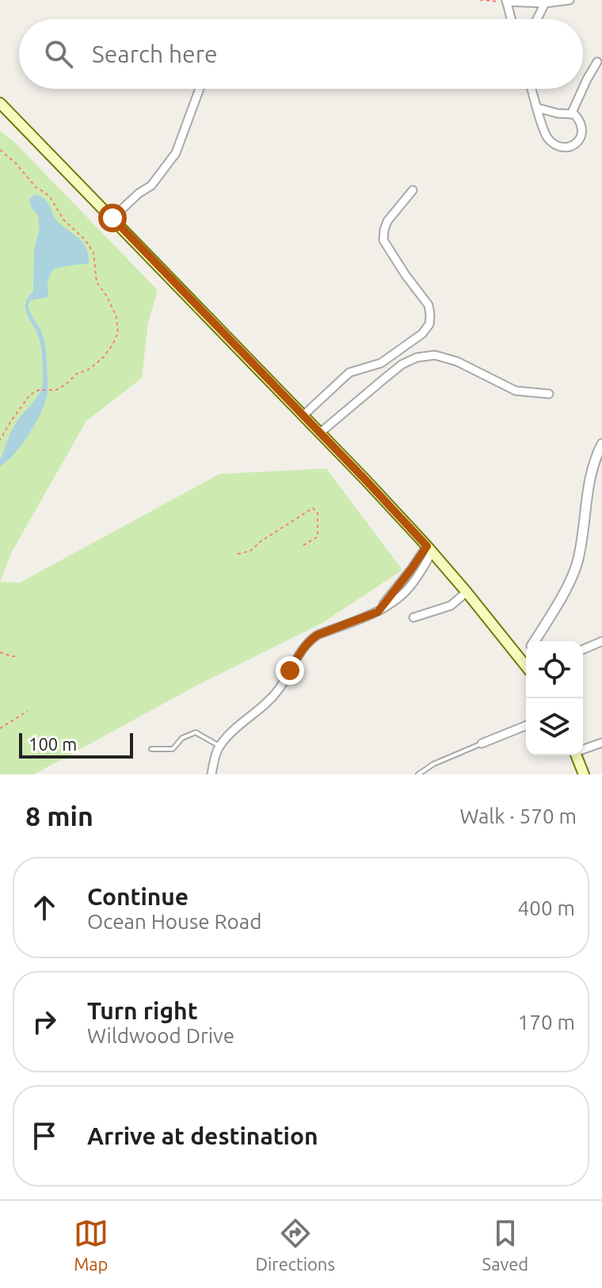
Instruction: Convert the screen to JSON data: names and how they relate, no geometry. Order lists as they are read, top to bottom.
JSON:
{
  "scale_bar": "100 m",
  "page": {
    "search": "Search here",
    "scale": "100 m",
    "heading": ["8 min", "Walk · 570 m"],
    "list": [
      ["Continue", "Ocean House Road", "400 m"],
      ["Turn right", "Wildwood Drive", "170 m"],
      "Arrive at destination"
    ],
    "nav": ["Map", "Directions", "Saved"]
  }
}
